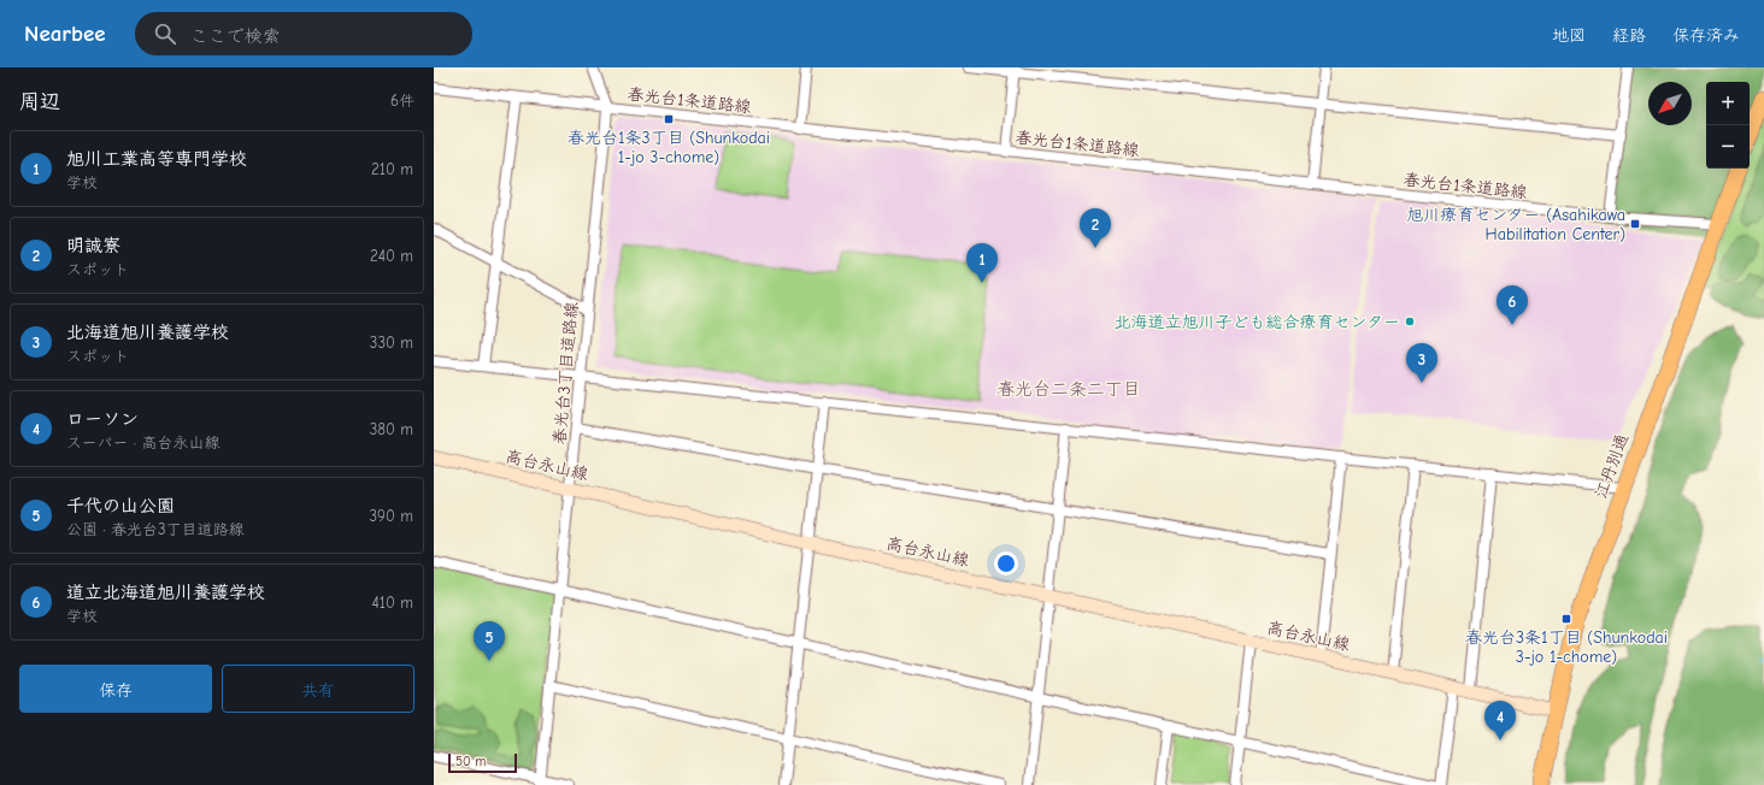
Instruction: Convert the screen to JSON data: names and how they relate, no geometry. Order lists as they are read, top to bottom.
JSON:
{
  "streets": {
    "main road": ["江丹別通"],
    "street": ["春光台1条道路線", "春光台3丁目道路線", "高台永山線"]
  },
  "crossings": [
    ["春光台1条道路線", "春光台3丁目道路線"],
    ["春光台1条道路線", "江丹別通"],
    ["春光台3丁目道路線", "高台永山線"],
    ["高台永山線", "江丹別通"]
  ],
  "districts": ["春光台二条二丁目"],
  "places": {
    "transit": ["春光台1条3丁目 (Shunkodai 1-jo 3-chome)", "旭川療育センター (Asahikawa Habilitation Center)", "春光台3条1丁目 (Shunkodai 3-jo 1-chome)"],
    "other": ["北海道立旭川子ども総合療育センター"]
  },
  "scale_bar": "50 m",
  "north": "bottom left",
  "page": {
    "header": "Nearbee",
    "search": "ここで検索",
    "nav": ["地図", "経路", "保存済み"],
    "heading": ["周辺", "6件"],
    "map_buttons": ["+", "−"],
    "list": [
      {
        "mark": "1",
        "name": "旭川工業高等専門学校",
        "note": "学校",
        "value": "210 m"
      },
      {
        "mark": "2",
        "name": "明誠寮",
        "note": "スポット",
        "value": "240 m"
      },
      {
        "mark": "3",
        "name": "北海道旭川養護学校",
        "note": "スポット",
        "value": "330 m"
      },
      {
        "mark": "4",
        "name": "ローソン",
        "note": "スーパー · 高台永山線",
        "value": "380 m"
      },
      {
        "mark": "5",
        "name": "千代の山公園",
        "note": "公園 · 春光台3丁目道路線",
        "value": "390 m"
      },
      {
        "mark": "6",
        "name": "道立北海道旭川養護学校",
        "note": "学校",
        "value": "410 m"
      }
    ],
    "pins": [
      "2",
      "1",
      "6",
      "3",
      "5",
      "4"
    ],
    "buttons": ["保存", "共有"],
    "scale": "50 m"
  }
}
